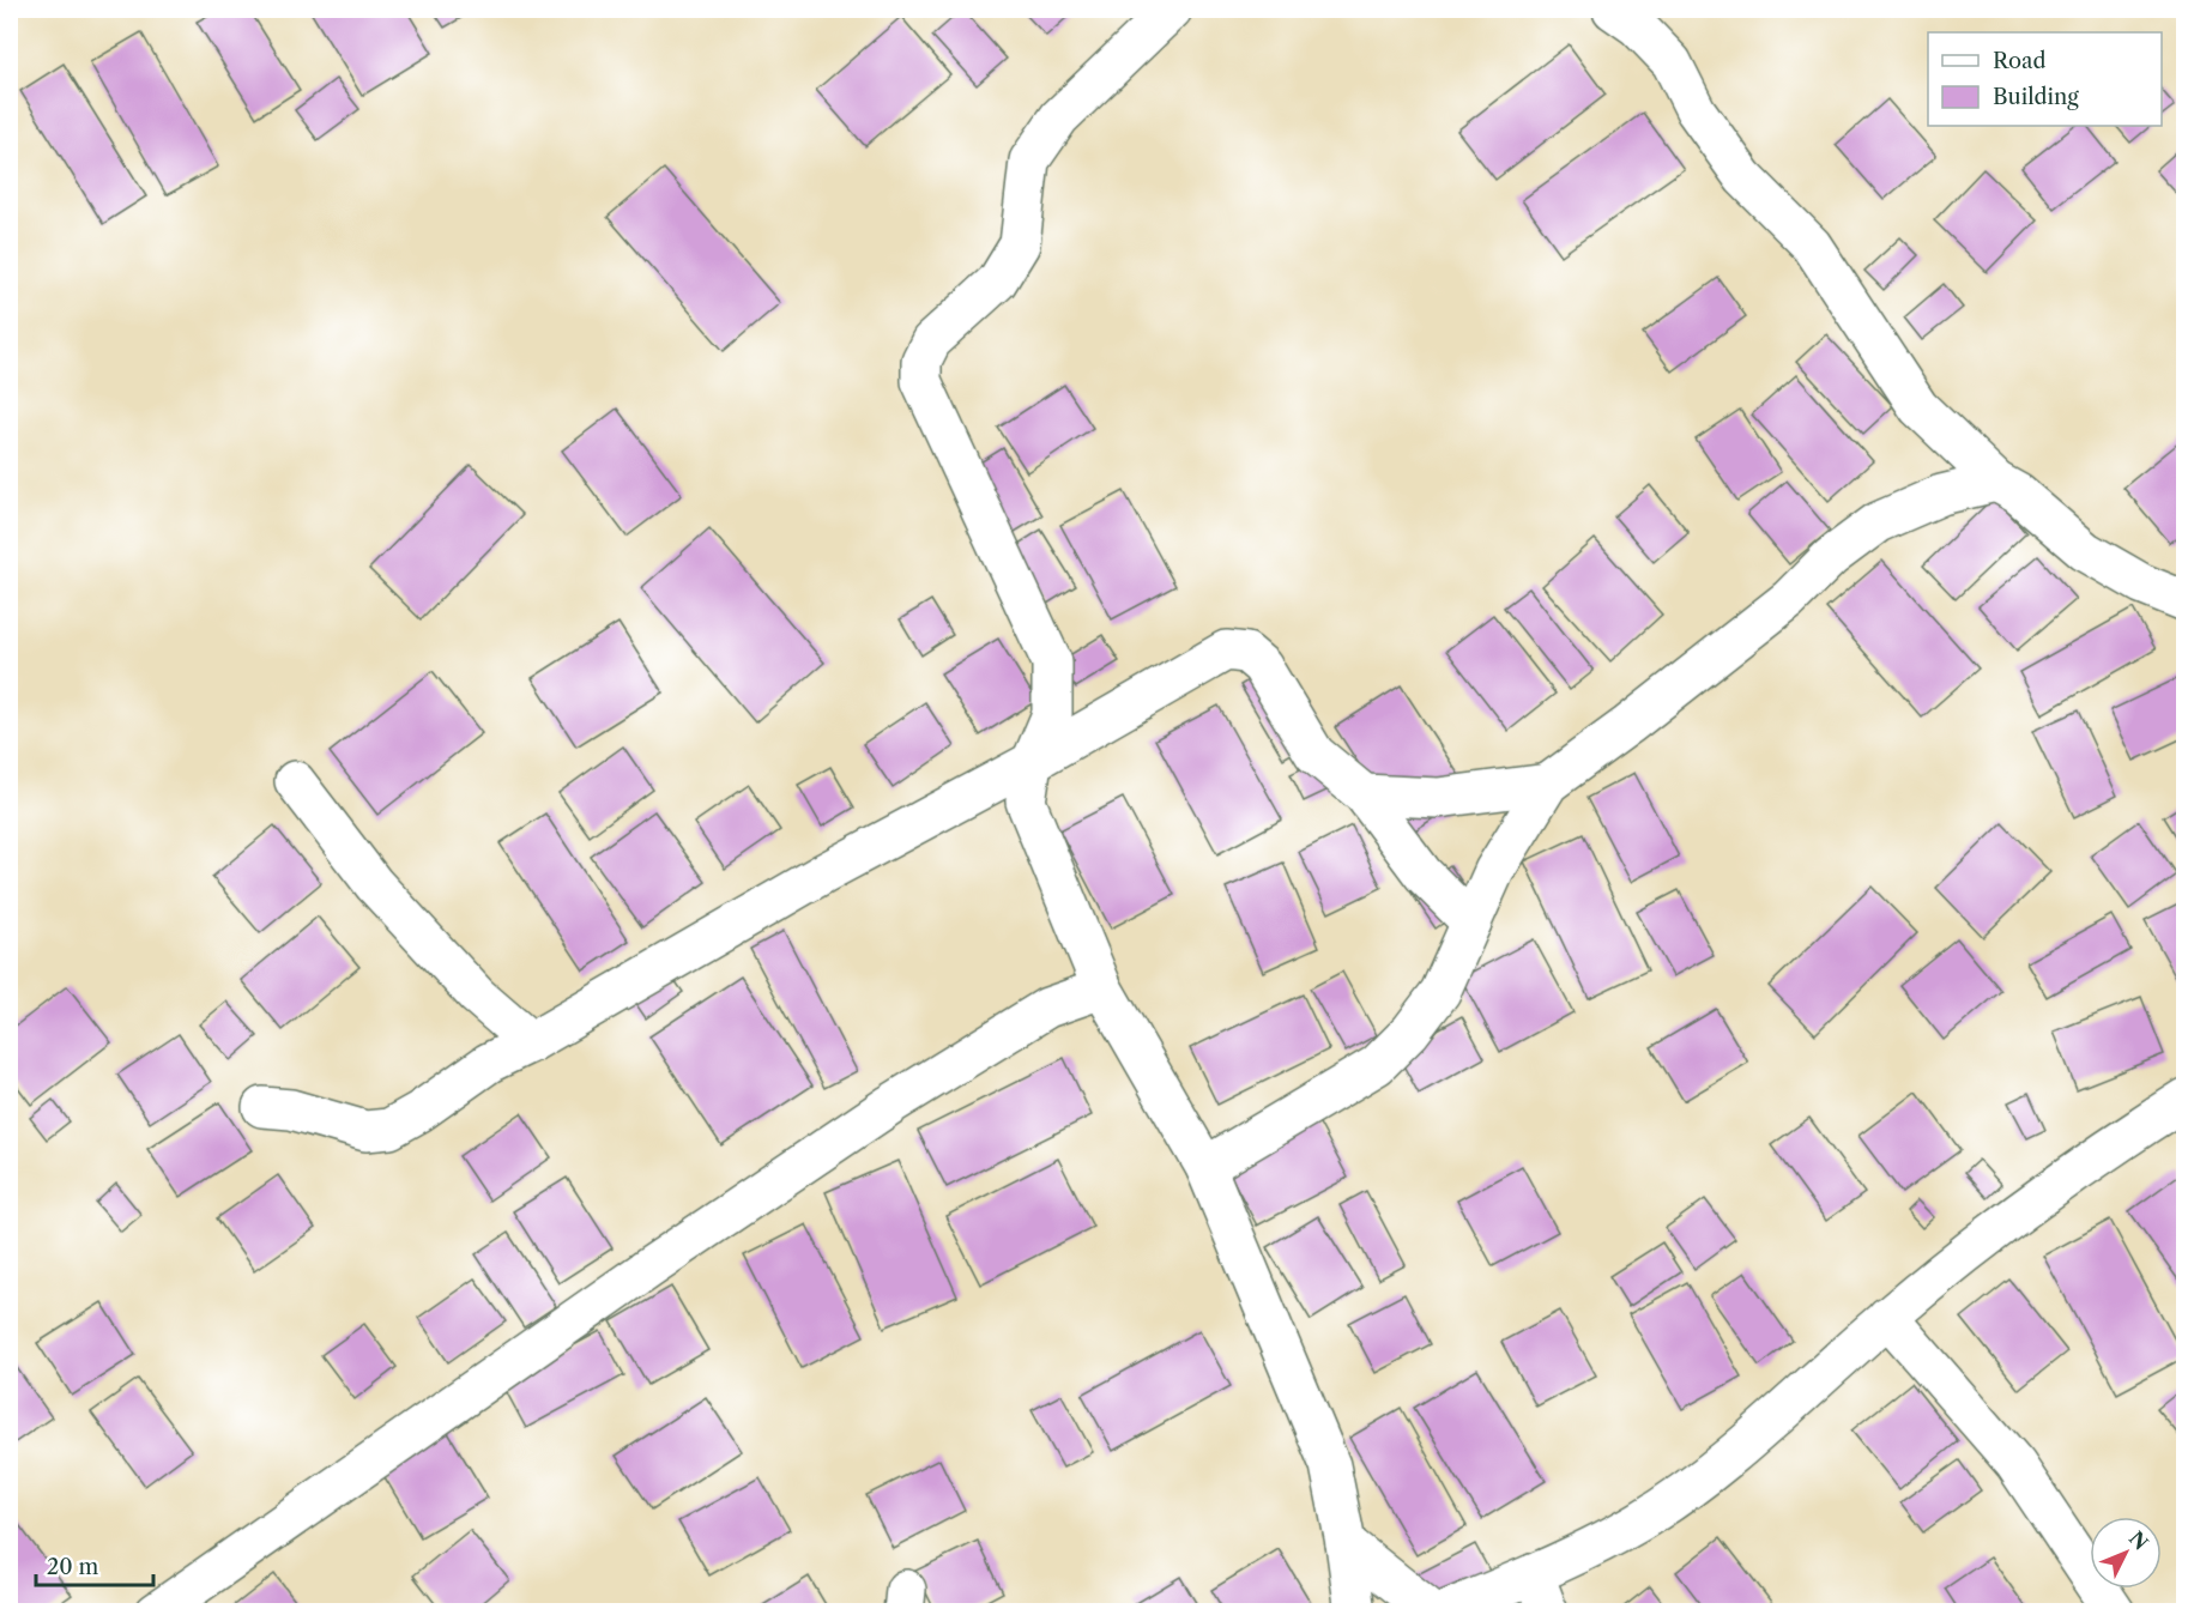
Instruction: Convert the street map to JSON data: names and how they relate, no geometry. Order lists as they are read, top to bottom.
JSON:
{
  "legend": ["Road", "Building"],
  "scale_bar": "20 m",
  "north": "top right"
}
